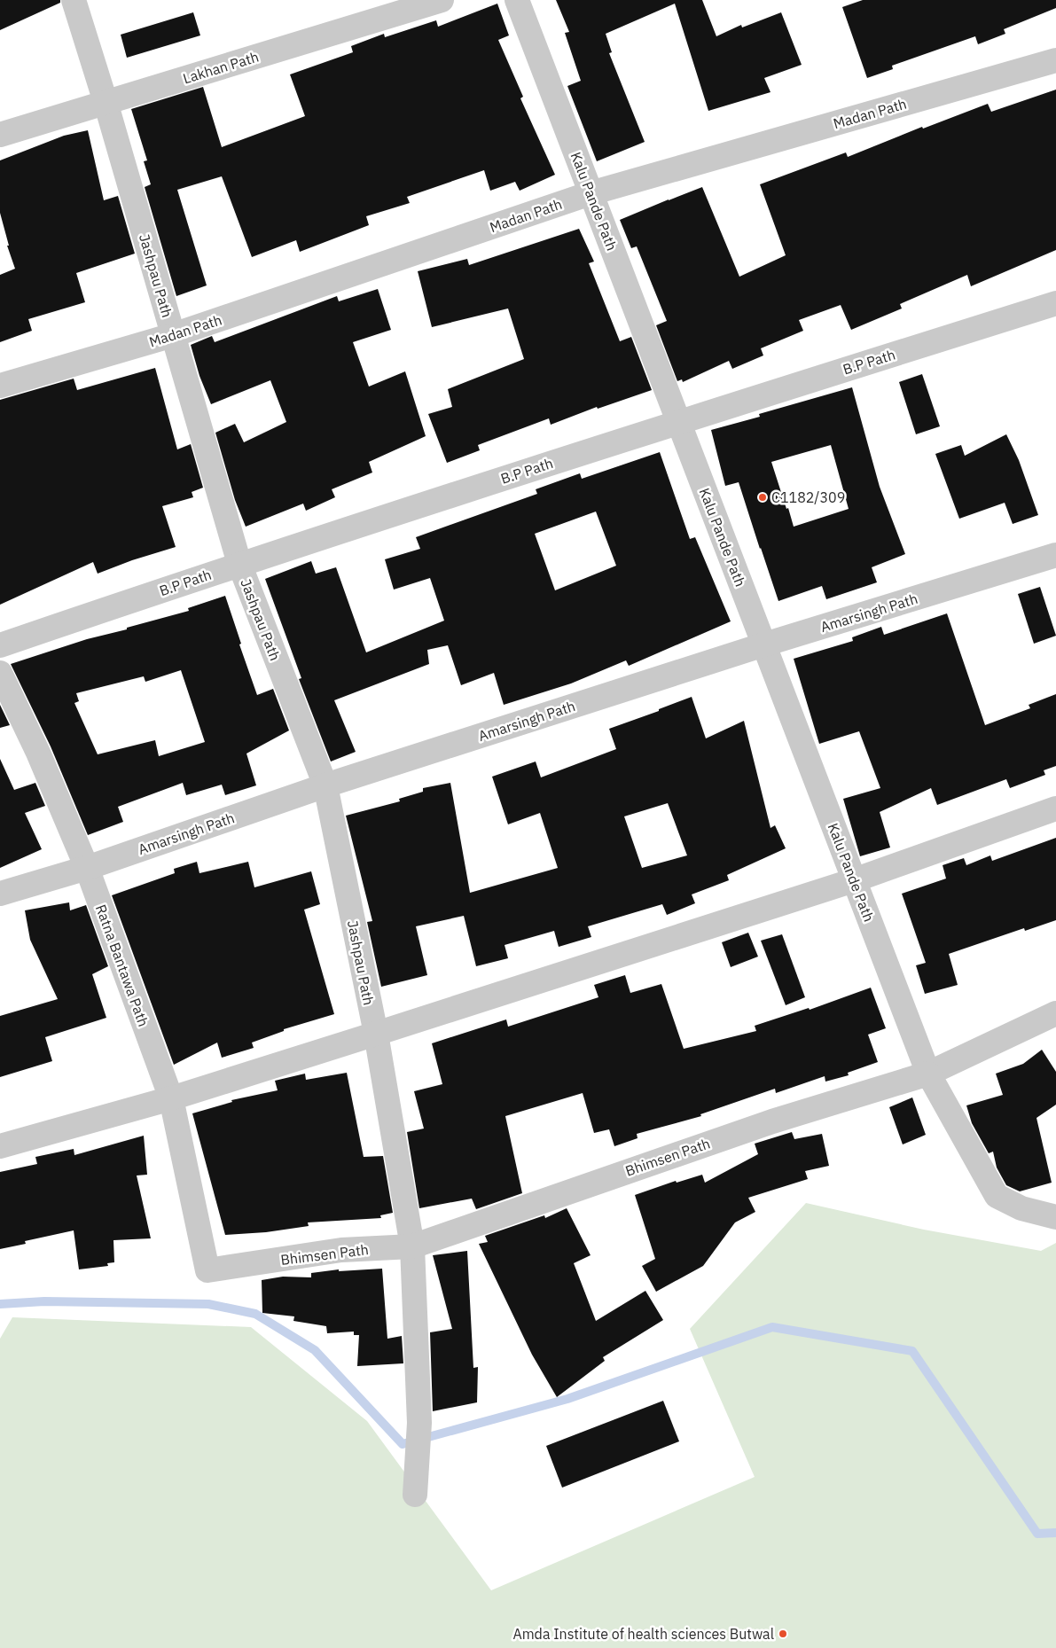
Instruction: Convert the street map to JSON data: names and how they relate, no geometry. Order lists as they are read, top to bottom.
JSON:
{
  "streets": {
    "street": [
      "Lakhan Path",
      "Madan Path",
      "Kalu Pande Path",
      "Jashpau Path",
      "B.P Path",
      "Amarsingh Path",
      "Ratna Bantawa Path",
      "Bhimsen Path"
    ]
  },
  "crossings": [
    ["Lakhan Path", "Jashpau Path"],
    ["Madan Path", "Kalu Pande Path"],
    ["Madan Path", "Jashpau Path"],
    ["Kalu Pande Path", "B.P Path"],
    ["Kalu Pande Path", "Amarsingh Path"],
    ["Kalu Pande Path", "Bhimsen Path"],
    ["Jashpau Path", "B.P Path"],
    ["Jashpau Path", "Amarsingh Path"],
    ["Jashpau Path", "Bhimsen Path"],
    ["Amarsingh Path", "Ratna Bantawa Path"],
    ["Ratna Bantawa Path", "Bhimsen Path"]
  ],
  "places": ["C1182/309", "Amda Institute of health sciences Butwal"]
}
